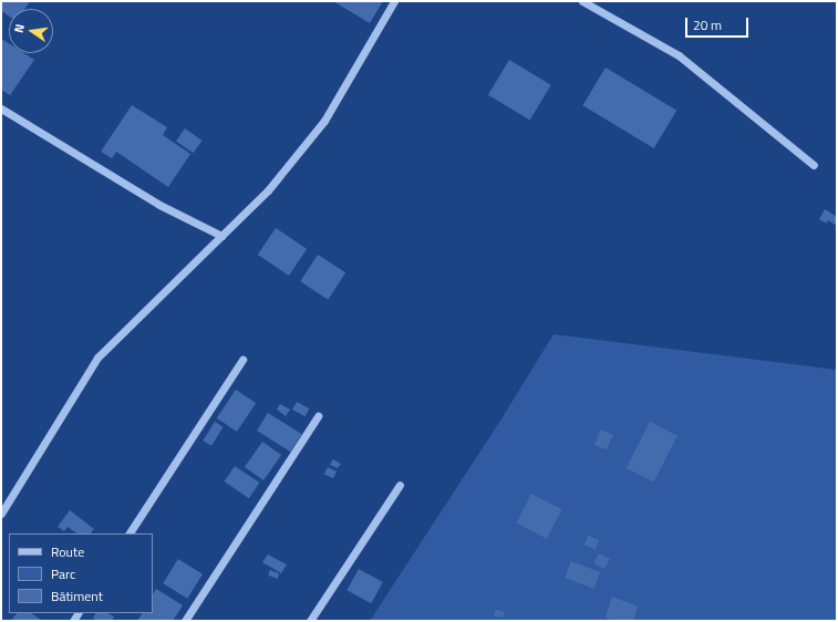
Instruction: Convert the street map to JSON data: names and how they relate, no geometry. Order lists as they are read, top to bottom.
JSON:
{
  "legend": ["Route", "Parc", "Bâtiment"],
  "scale_bar": "20 m",
  "north": "left"
}
